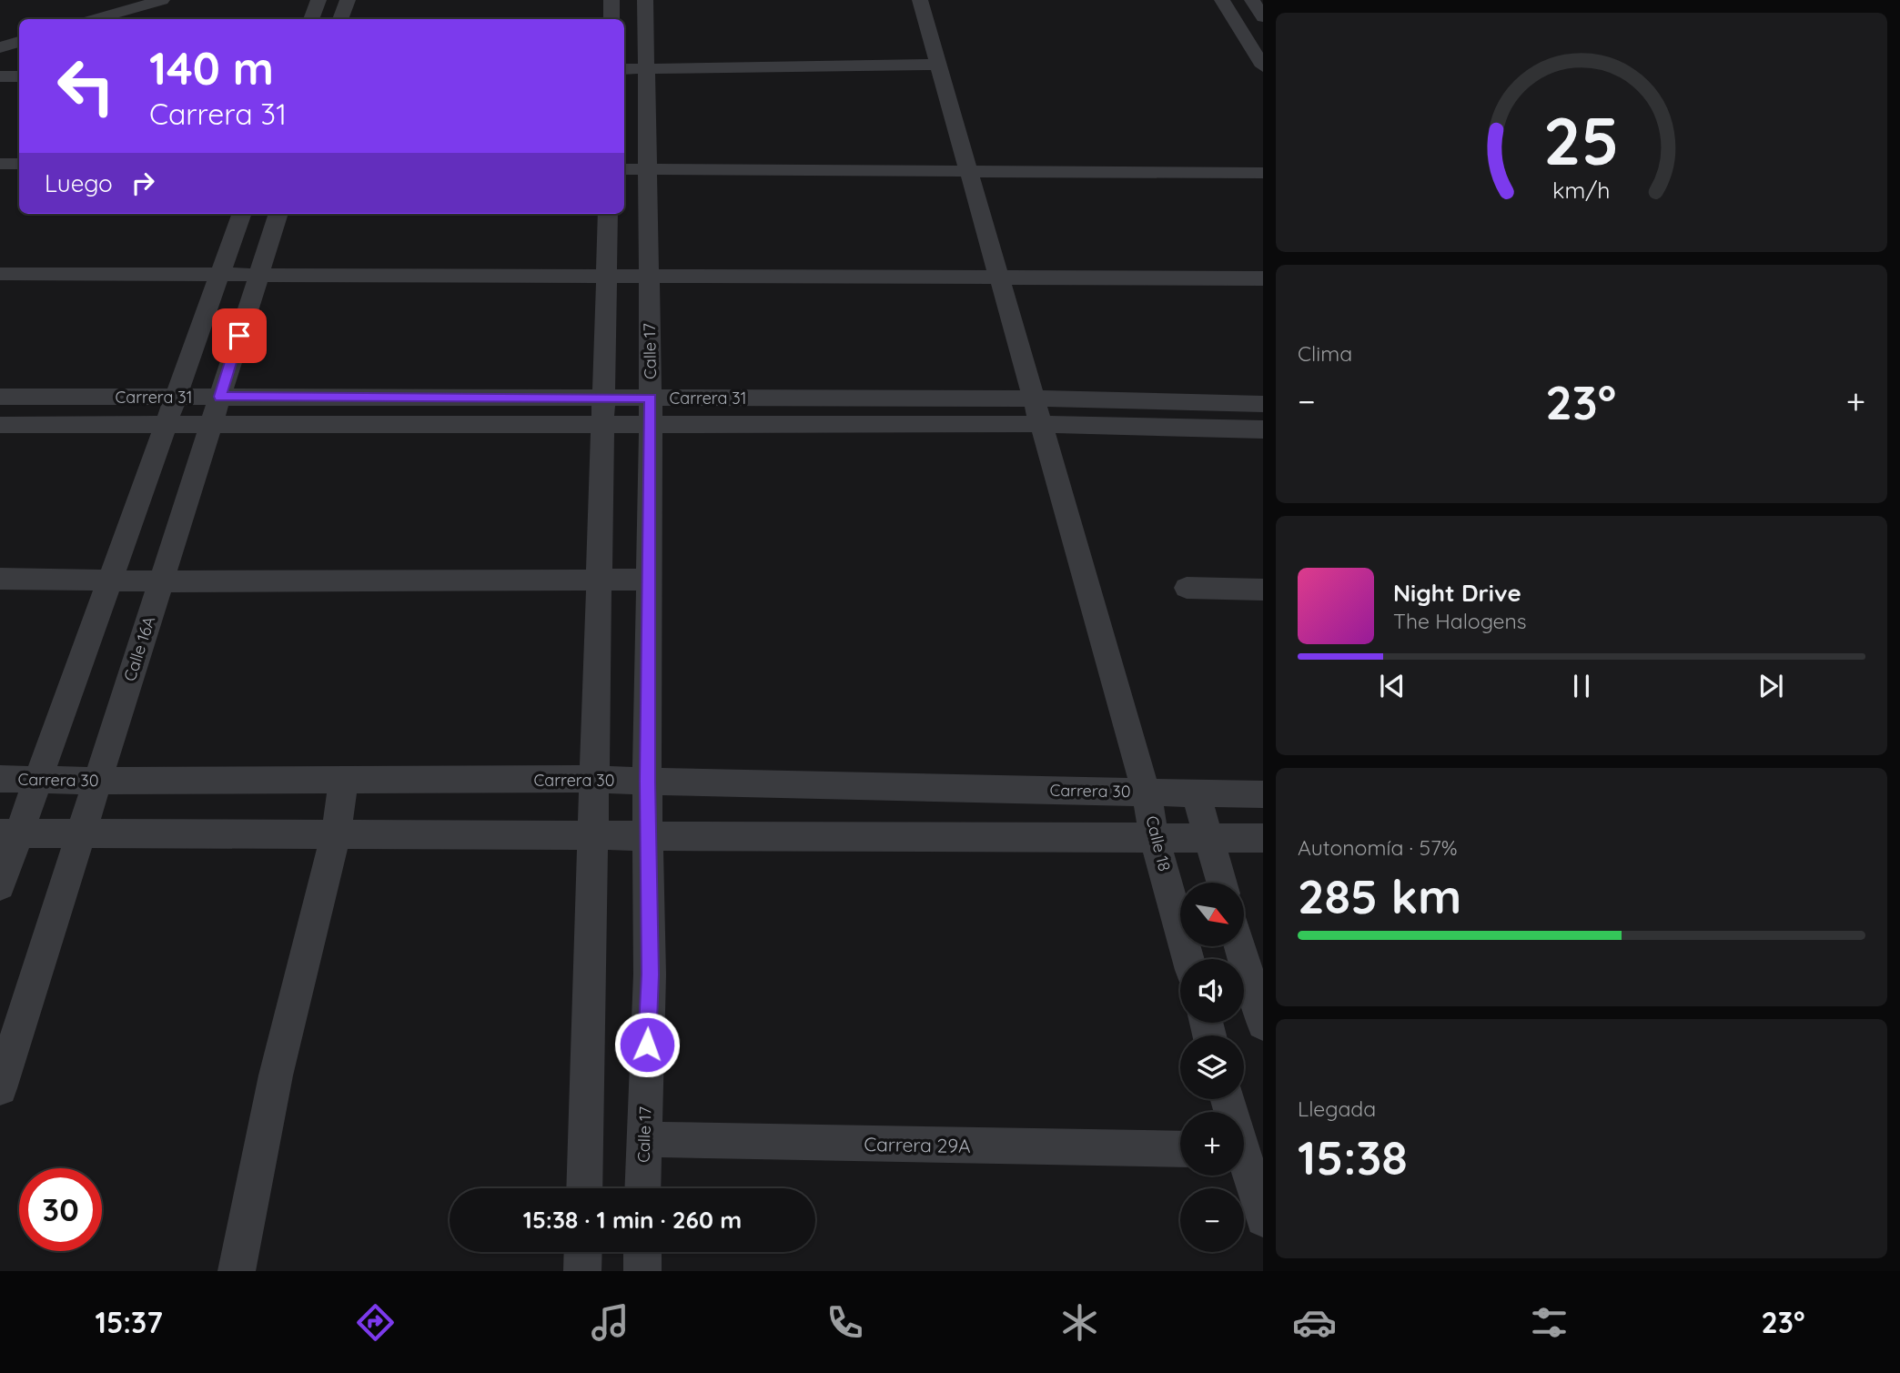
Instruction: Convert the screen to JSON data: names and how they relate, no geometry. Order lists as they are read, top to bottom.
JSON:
{
  "streets": {
    "street": [
      "Calle 17",
      "Carrera 31",
      "Calle 16A",
      "Carrera 30",
      "Calle 18",
      "Carrera 29A"
    ]
  },
  "crossings": [
    ["Calle 17", "Carrera 31"],
    ["Calle 17", "Carrera 30"],
    ["Calle 17", "Carrera 29A"],
    ["Carrera 31", "Calle 16A"],
    ["Carrera 31", "Calle 18"],
    ["Calle 16A", "Carrera 30"],
    ["Carrera 30", "Calle 18"]
  ],
  "north": "bottom right",
  "page": {
    "turn": ["140 m", "Carrera 31"],
    "then": "Luego",
    "tile": [
      "Clima",
      ["Autonomía · 57%", "285 km"],
      ["Llegada", "15:38"]
    ],
    "heat": ["−", "23°", "+"],
    "song": ["Night Drive", "The Halogens"],
    "map_buttons": ["+", "−"],
    "limit": "30",
    "trip": "15:38 · 1 min · 260 m",
    "tabs": ["15:37", "23°"],
    "gauge": ["25", "km/h"]
  }
}
